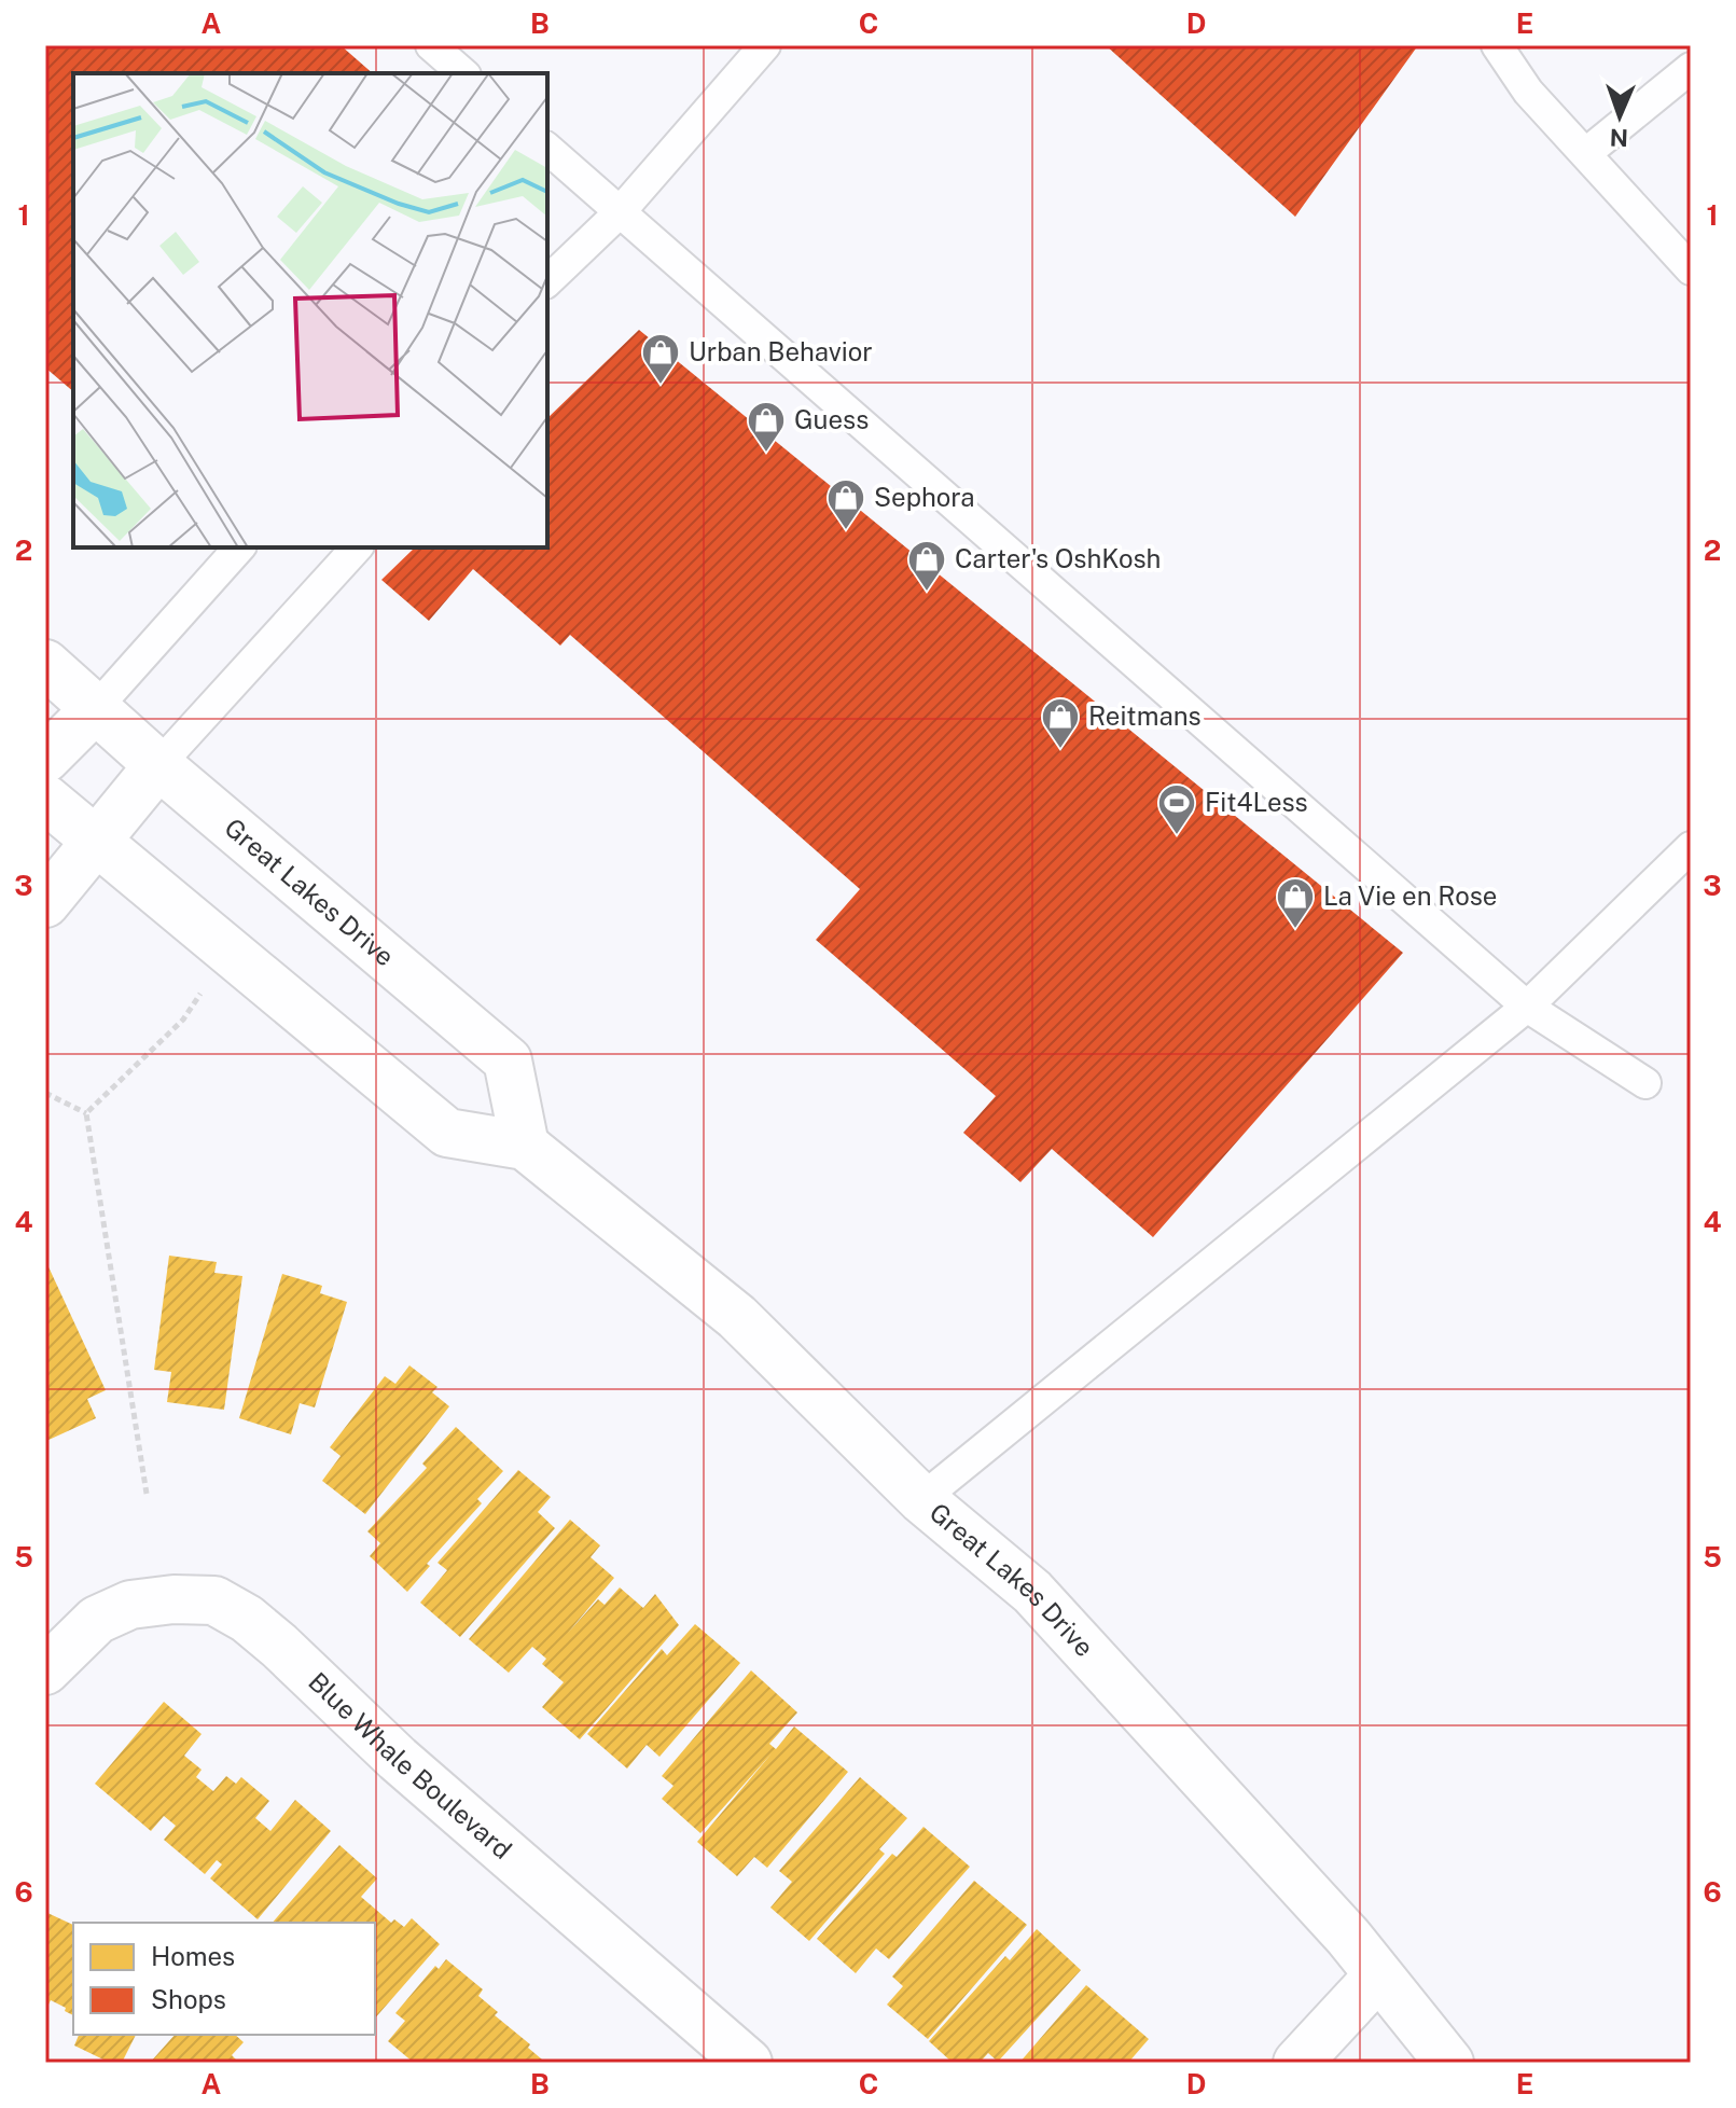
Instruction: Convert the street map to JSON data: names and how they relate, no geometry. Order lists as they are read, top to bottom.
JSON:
{
  "streets": {
    "street": ["Great Lakes Drive", "Blue Whale Boulevard"]
  },
  "places": {
    "shop": [
      "Urban Behavior",
      "Guess",
      "Sephora",
      "Carter's OshKosh",
      "Reitmans",
      "La Vie en Rose"
    ],
    "sports": ["Fit4Less"]
  },
  "legend": ["Homes", "Shops"],
  "north": "bottom",
  "grid": {
    "columns": [
      "A",
      "B",
      "C",
      "D",
      "E"
    ],
    "rows": [
      "1",
      "2",
      "3",
      "4",
      "5",
      "6"
    ]
  }
}
